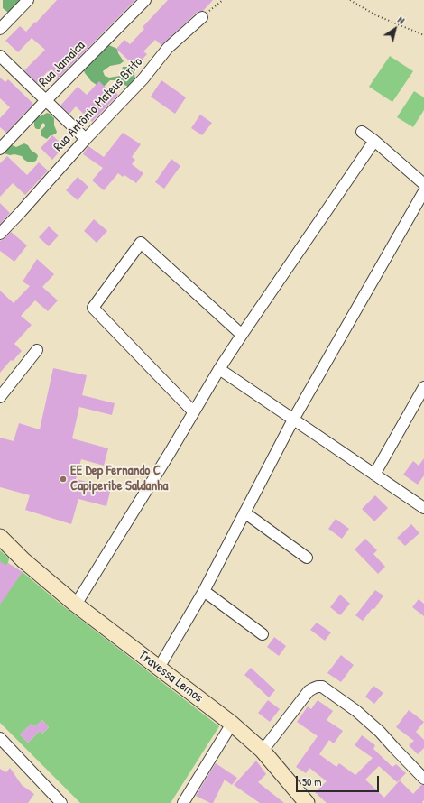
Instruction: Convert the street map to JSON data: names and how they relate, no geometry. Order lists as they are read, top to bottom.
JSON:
{
  "streets": {
    "street": ["Rua Jamaica", "Rua Antônio Mateus Brito", "Travessa Lemos"]
  },
  "places": ["EE Dep Fernando C Capiperibe Saldanha"],
  "scale_bar": "50 m",
  "north": "top right"
}
